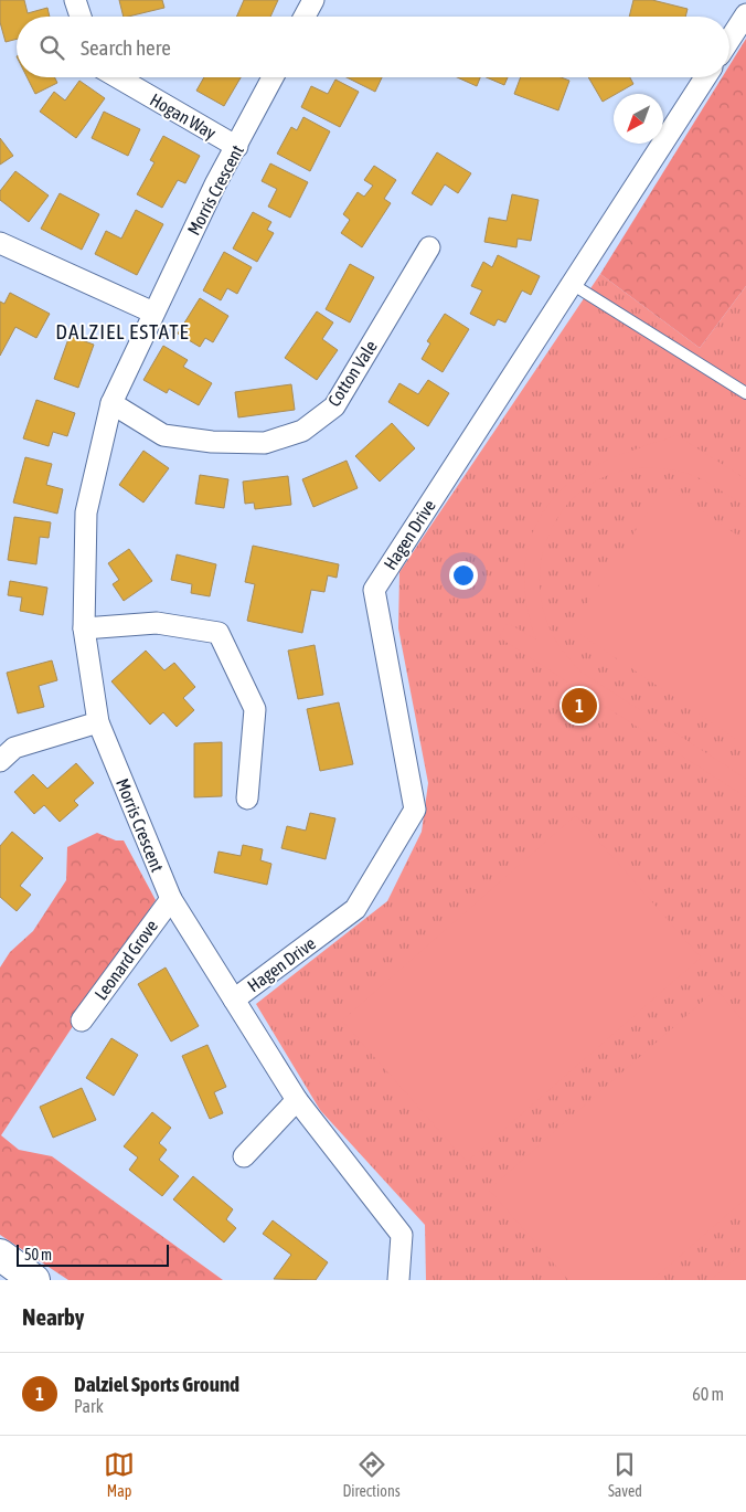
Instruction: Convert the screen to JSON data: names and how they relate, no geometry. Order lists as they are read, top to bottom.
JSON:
{
  "streets": {
    "street": [
      "Hogan Way",
      "Morris Crescent",
      "Cotton Vale",
      "Hagen Drive",
      "Leonard Grove"
    ]
  },
  "crossings": [
    ["Hogan Way", "Morris Crescent"],
    ["Morris Crescent", "Cotton Vale"],
    ["Morris Crescent", "Hagen Drive"],
    ["Morris Crescent", "Leonard Grove"]
  ],
  "districts": ["DALZIEL ESTATE"],
  "scale_bar": "50 m",
  "north": "bottom left",
  "page": {
    "search": "Search here",
    "pins": "1",
    "scale": "50 m",
    "heading": "Nearby",
    "list": [
      {
        "mark": "1",
        "name": "Dalziel Sports Ground",
        "note": "Park",
        "value": "60 m"
      }
    ],
    "nav": ["Map", "Directions", "Saved"]
  }
}
